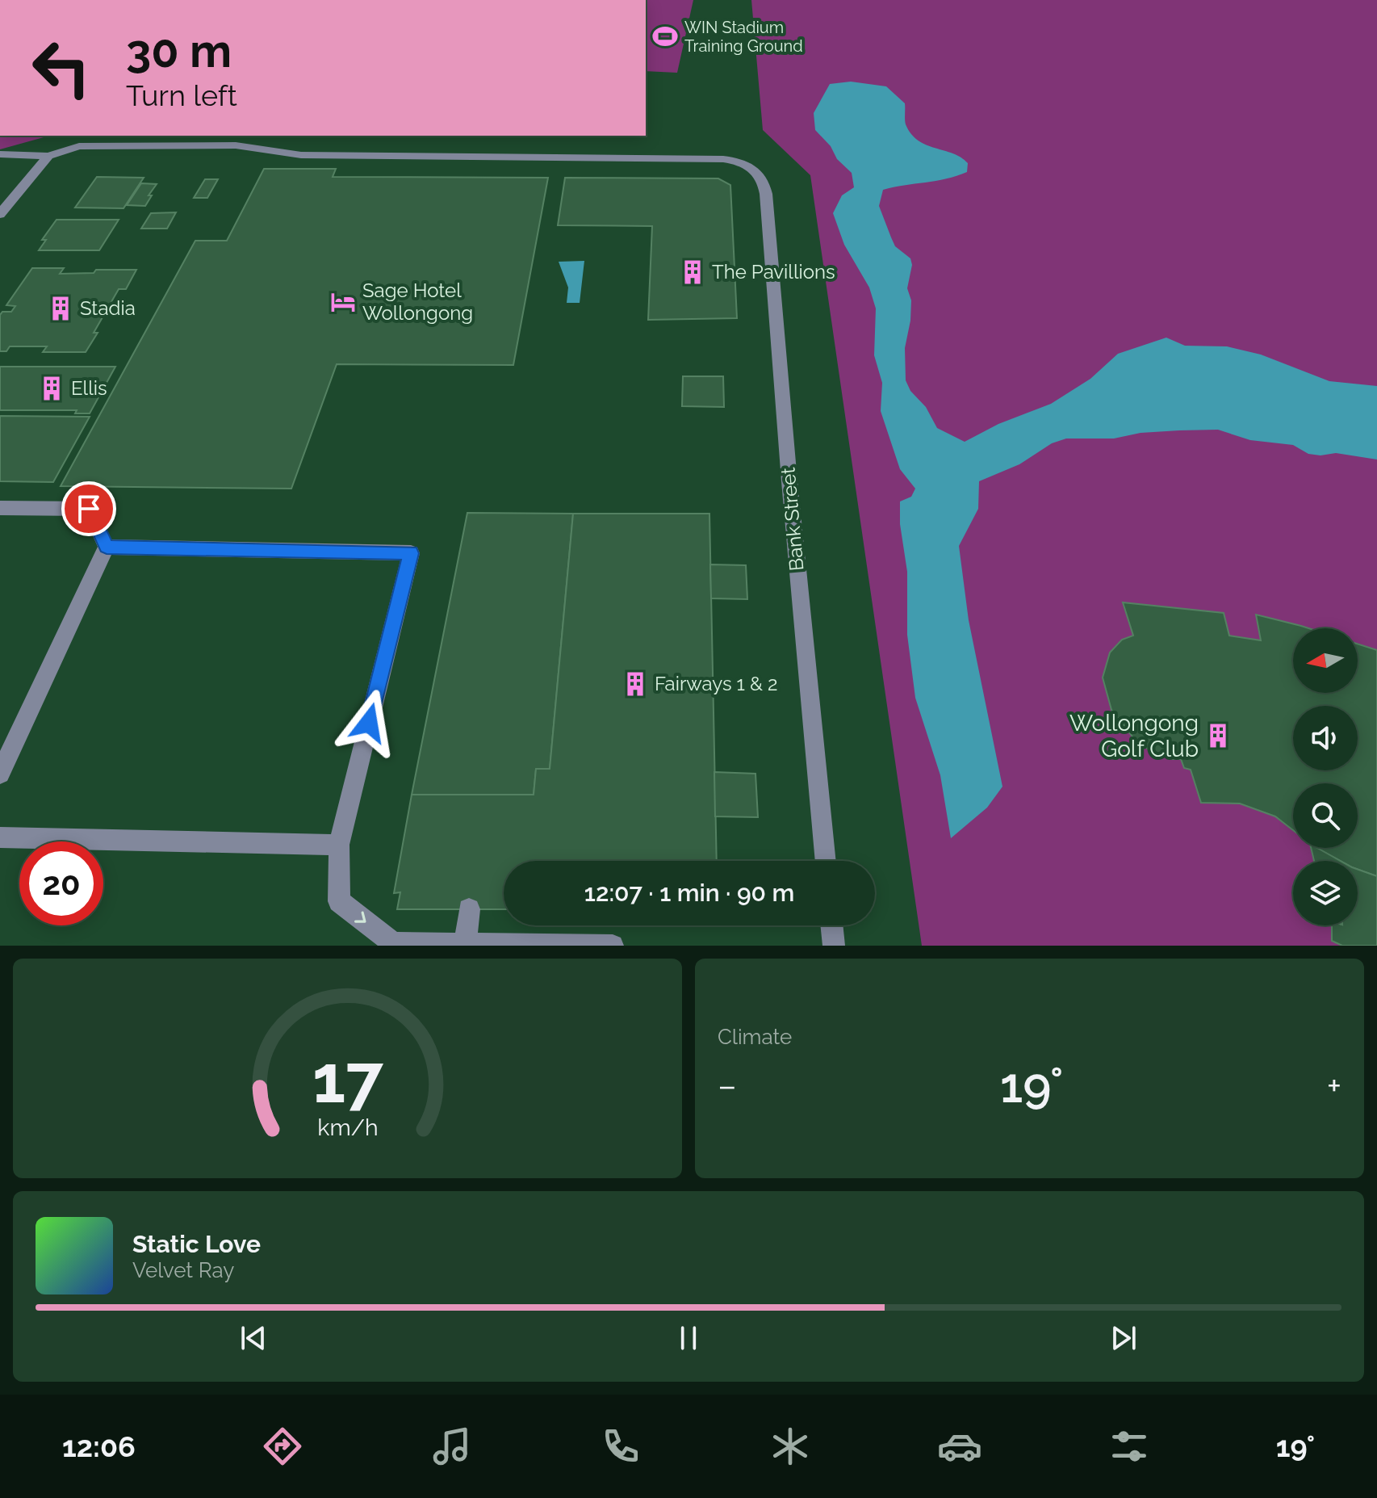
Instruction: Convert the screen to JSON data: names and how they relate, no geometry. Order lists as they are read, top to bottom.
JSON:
{
  "streets": {
    "street": ["Bank Street"]
  },
  "places": {
    "sports": ["WIN Stadium Training Ground"],
    "building": [
      "The Pavillions",
      "Stadia",
      "Ellis",
      "Fairways 1 & 2",
      "Wollongong Golf Club"
    ],
    "hotel": ["Sage Hotel Wollongong"]
  },
  "north": "left",
  "page": {
    "turn": ["30 m", "Turn left"],
    "limit": "20",
    "trip": "12:07 · 1 min · 90 m",
    "tile": "Climate",
    "heat": ["−", "19°", "+"],
    "song": ["Static Love", "Velvet Ray"],
    "tabs": ["12:06", "19°"],
    "gauge": ["17", "km/h"]
  }
}
